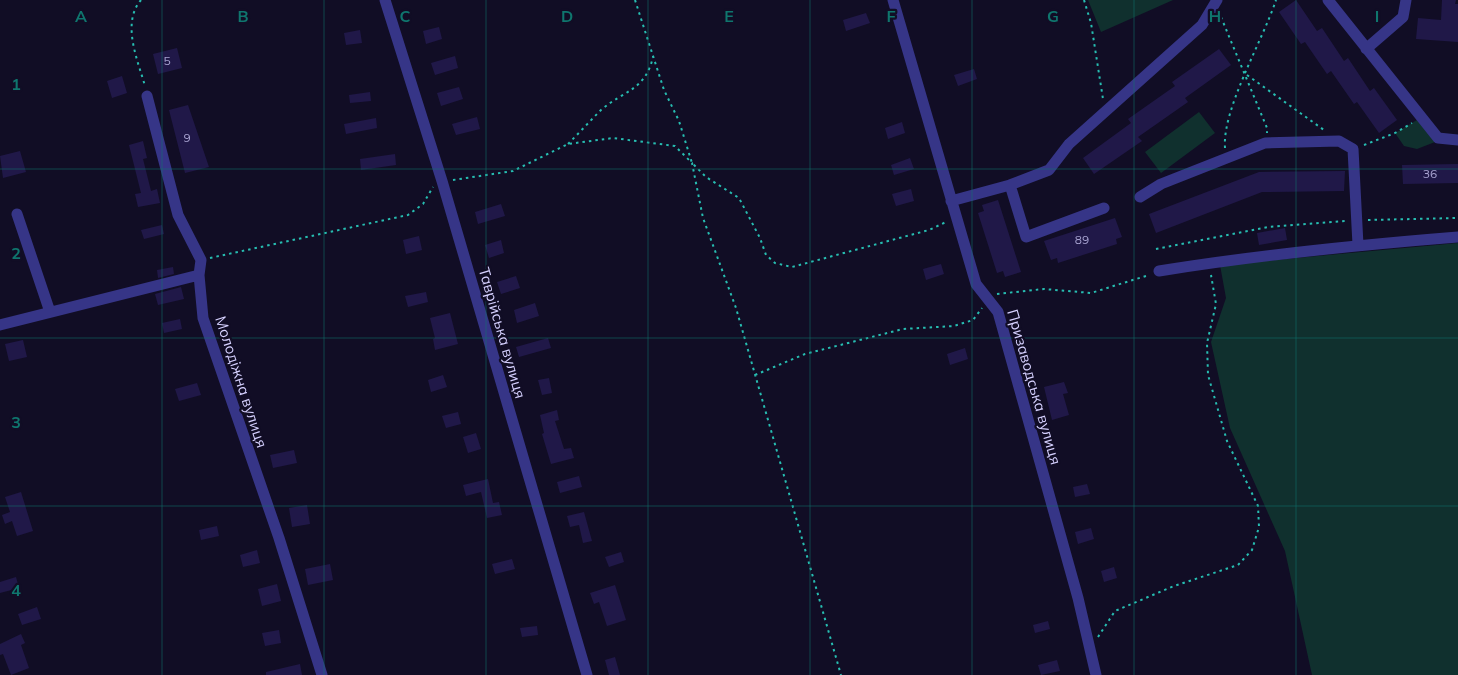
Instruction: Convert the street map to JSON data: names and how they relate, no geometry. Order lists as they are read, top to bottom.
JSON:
{
  "streets": {
    "street": ["Таврійська вулиця", "Молодіжна вулиця", "Призаводська вулиця"]
  },
  "house_numbers": [
    "5",
    "9",
    "36",
    "89"
  ],
  "grid": {
    "columns": [
      "A",
      "B",
      "C",
      "D",
      "E",
      "F",
      "G",
      "H",
      "I"
    ],
    "rows": [
      "1",
      "2",
      "3",
      "4"
    ]
  }
}
